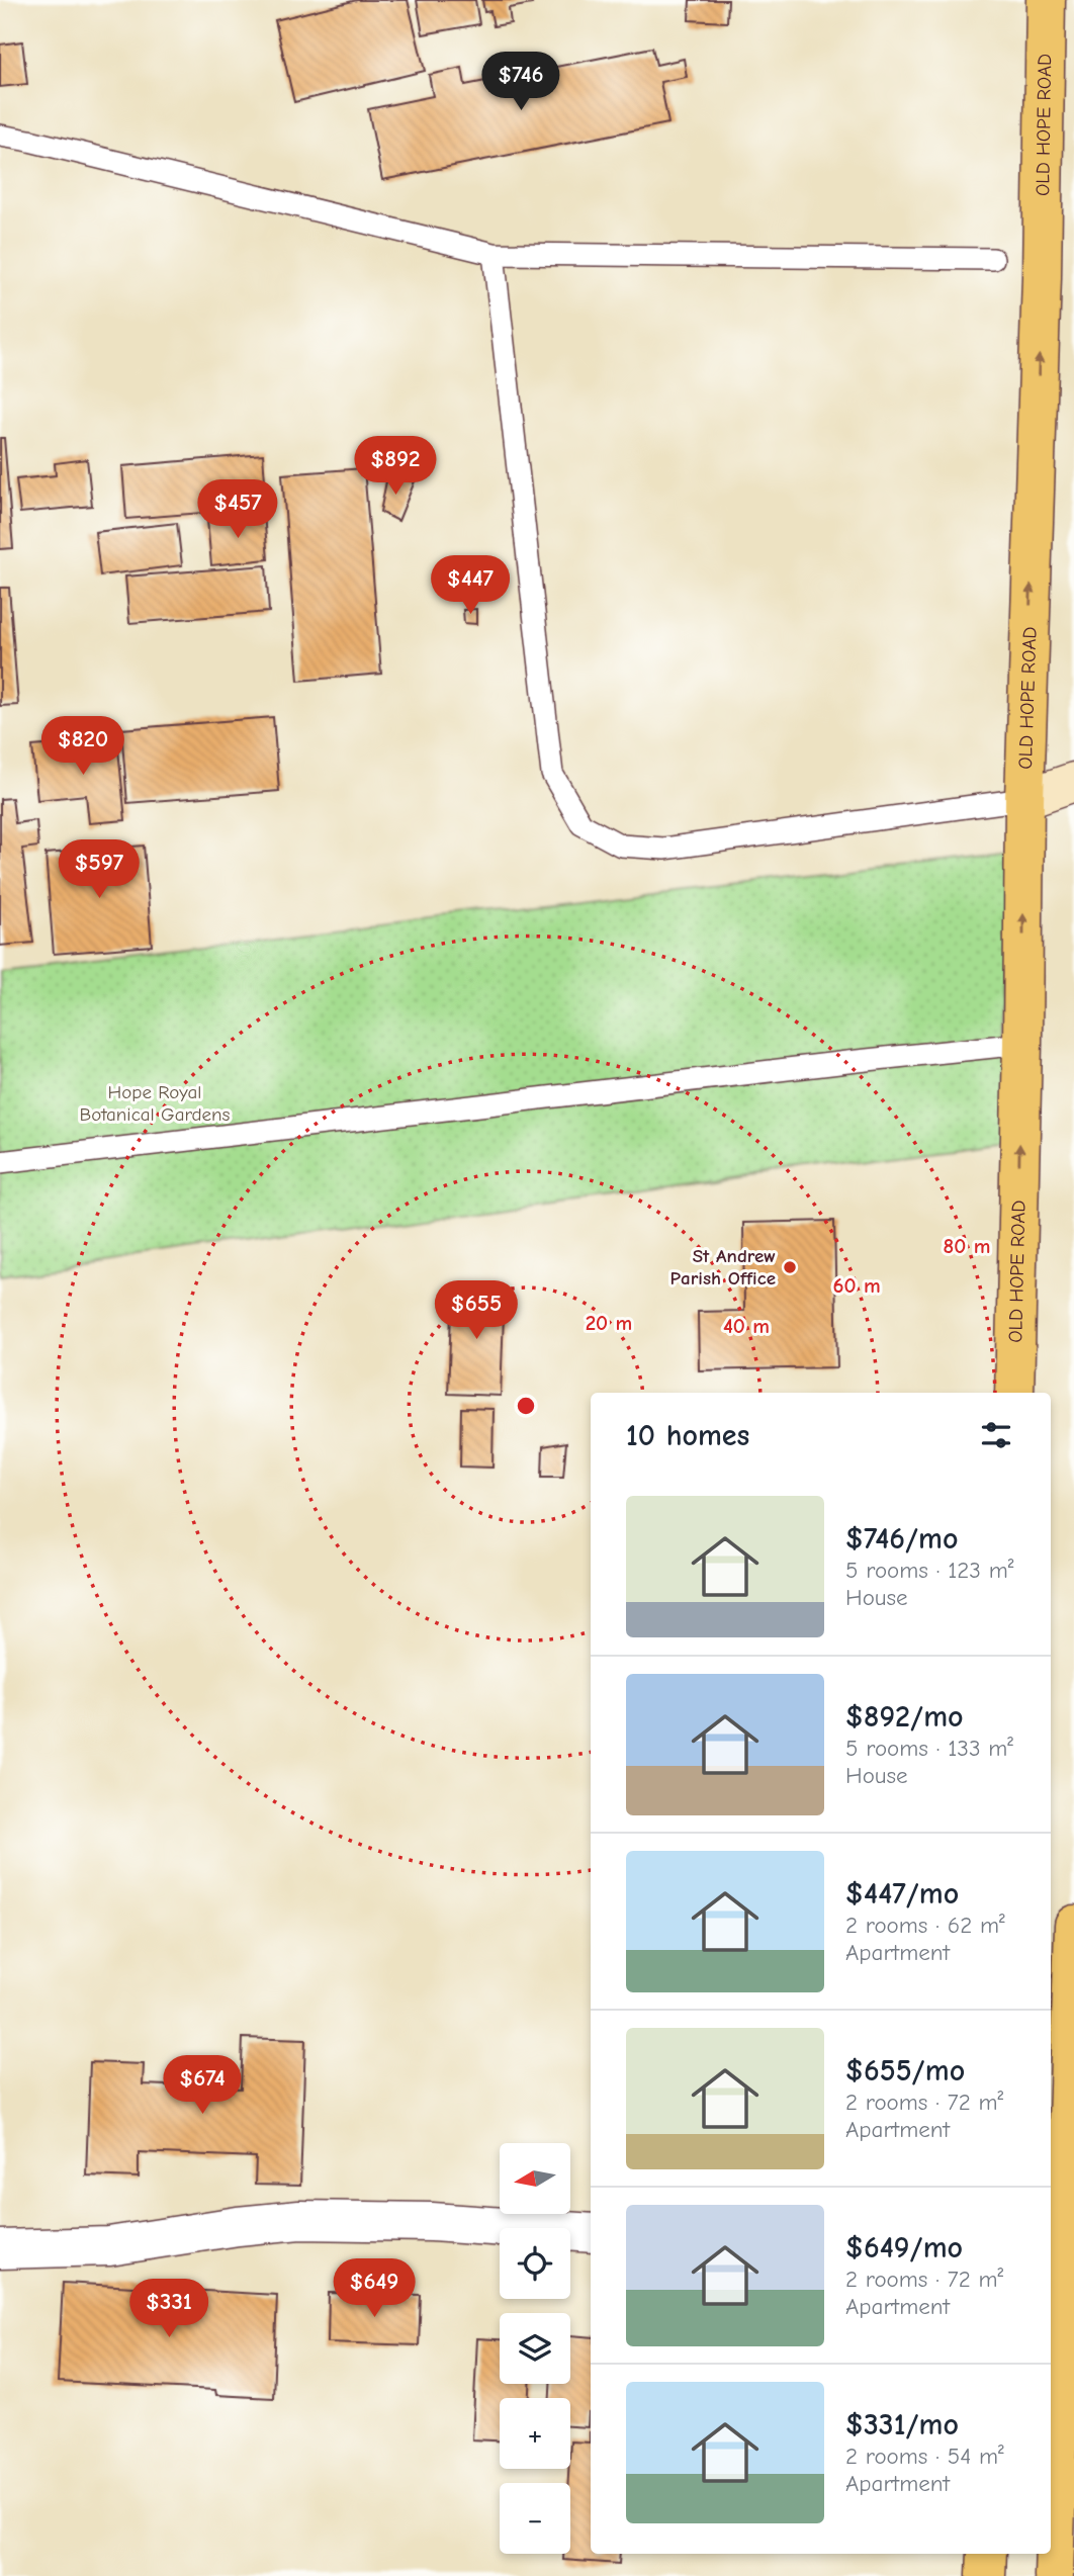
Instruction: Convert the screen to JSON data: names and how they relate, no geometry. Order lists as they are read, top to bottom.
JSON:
{
  "streets": {
    "main road": ["OLD HOPE ROAD"]
  },
  "one_way": ["OLD HOPE ROAD"],
  "parks": ["Hope Royal Botanical Gardens"],
  "places": ["St Andrew Parish Office"],
  "north": "left",
  "page": {
    "price": [
      "$746",
      "$892",
      "$457",
      "$447",
      "$820",
      "$597",
      "$655",
      "$674",
      "$649",
      "$331"
    ],
    "heading": "10 homes",
    "list": [
      {
        "name": "$746/mo",
        "note": "5 rooms · 123 m² · House"
      },
      {
        "name": "$892/mo",
        "note": "5 rooms · 133 m² · House"
      },
      {
        "name": "$447/mo",
        "note": "2 rooms · 62 m² · Apartment"
      },
      {
        "name": "$655/mo",
        "note": "2 rooms · 72 m² · Apartment"
      },
      {
        "name": "$649/mo",
        "note": "2 rooms · 72 m² · Apartment"
      },
      {
        "name": "$331/mo",
        "note": "2 rooms · 54 m² · Apartment"
      }
    ],
    "map_buttons": ["+", "−"]
  },
  "rings": [
    "80 m",
    "60 m",
    "20 m",
    "40 m"
  ]
}
